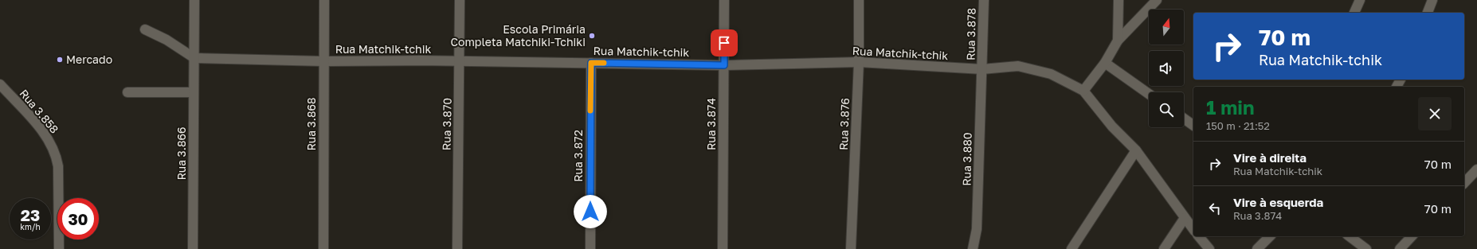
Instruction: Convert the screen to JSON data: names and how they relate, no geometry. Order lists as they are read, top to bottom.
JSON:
{
  "streets": {
    "street": [
      "Rua 3.878",
      "Rua Matchik-tchik",
      "Rua 3.858",
      "Rua 3.868",
      "Rua 3.870",
      "Rua 3.874",
      "Rua 3.876",
      "Rua 3.866",
      "Rua 3.872",
      "Rua 3.880"
    ]
  },
  "crossings": [
    ["Rua 3.878", "Rua Matchik-tchik"],
    ["Rua 3.878", "Rua 3.880"],
    ["Rua Matchik-tchik", "Rua 3.868"],
    ["Rua Matchik-tchik", "Rua 3.870"],
    ["Rua Matchik-tchik", "Rua 3.874"],
    ["Rua Matchik-tchik", "Rua 3.876"],
    ["Rua Matchik-tchik", "Rua 3.866"],
    ["Rua Matchik-tchik", "Rua 3.872"],
    ["Rua Matchik-tchik", "Rua 3.880"]
  ],
  "places": ["Escola Primária Completa Matchiki-Tchiki", "Mercado"],
  "north": "top",
  "page": {
    "turn": ["70 m", "Rua Matchik-tchik"],
    "heading": ["1 min", "150 m · 21:52"],
    "list": [
      {
        "name": "Vire à direita",
        "note": "Rua Matchik-tchik",
        "value": "70 m"
      },
      {
        "name": "Vire à esquerda",
        "note": "Rua 3.874",
        "value": "70 m"
      }
    ],
    "speed": "23 km/h",
    "limit": "30"
  }
}
